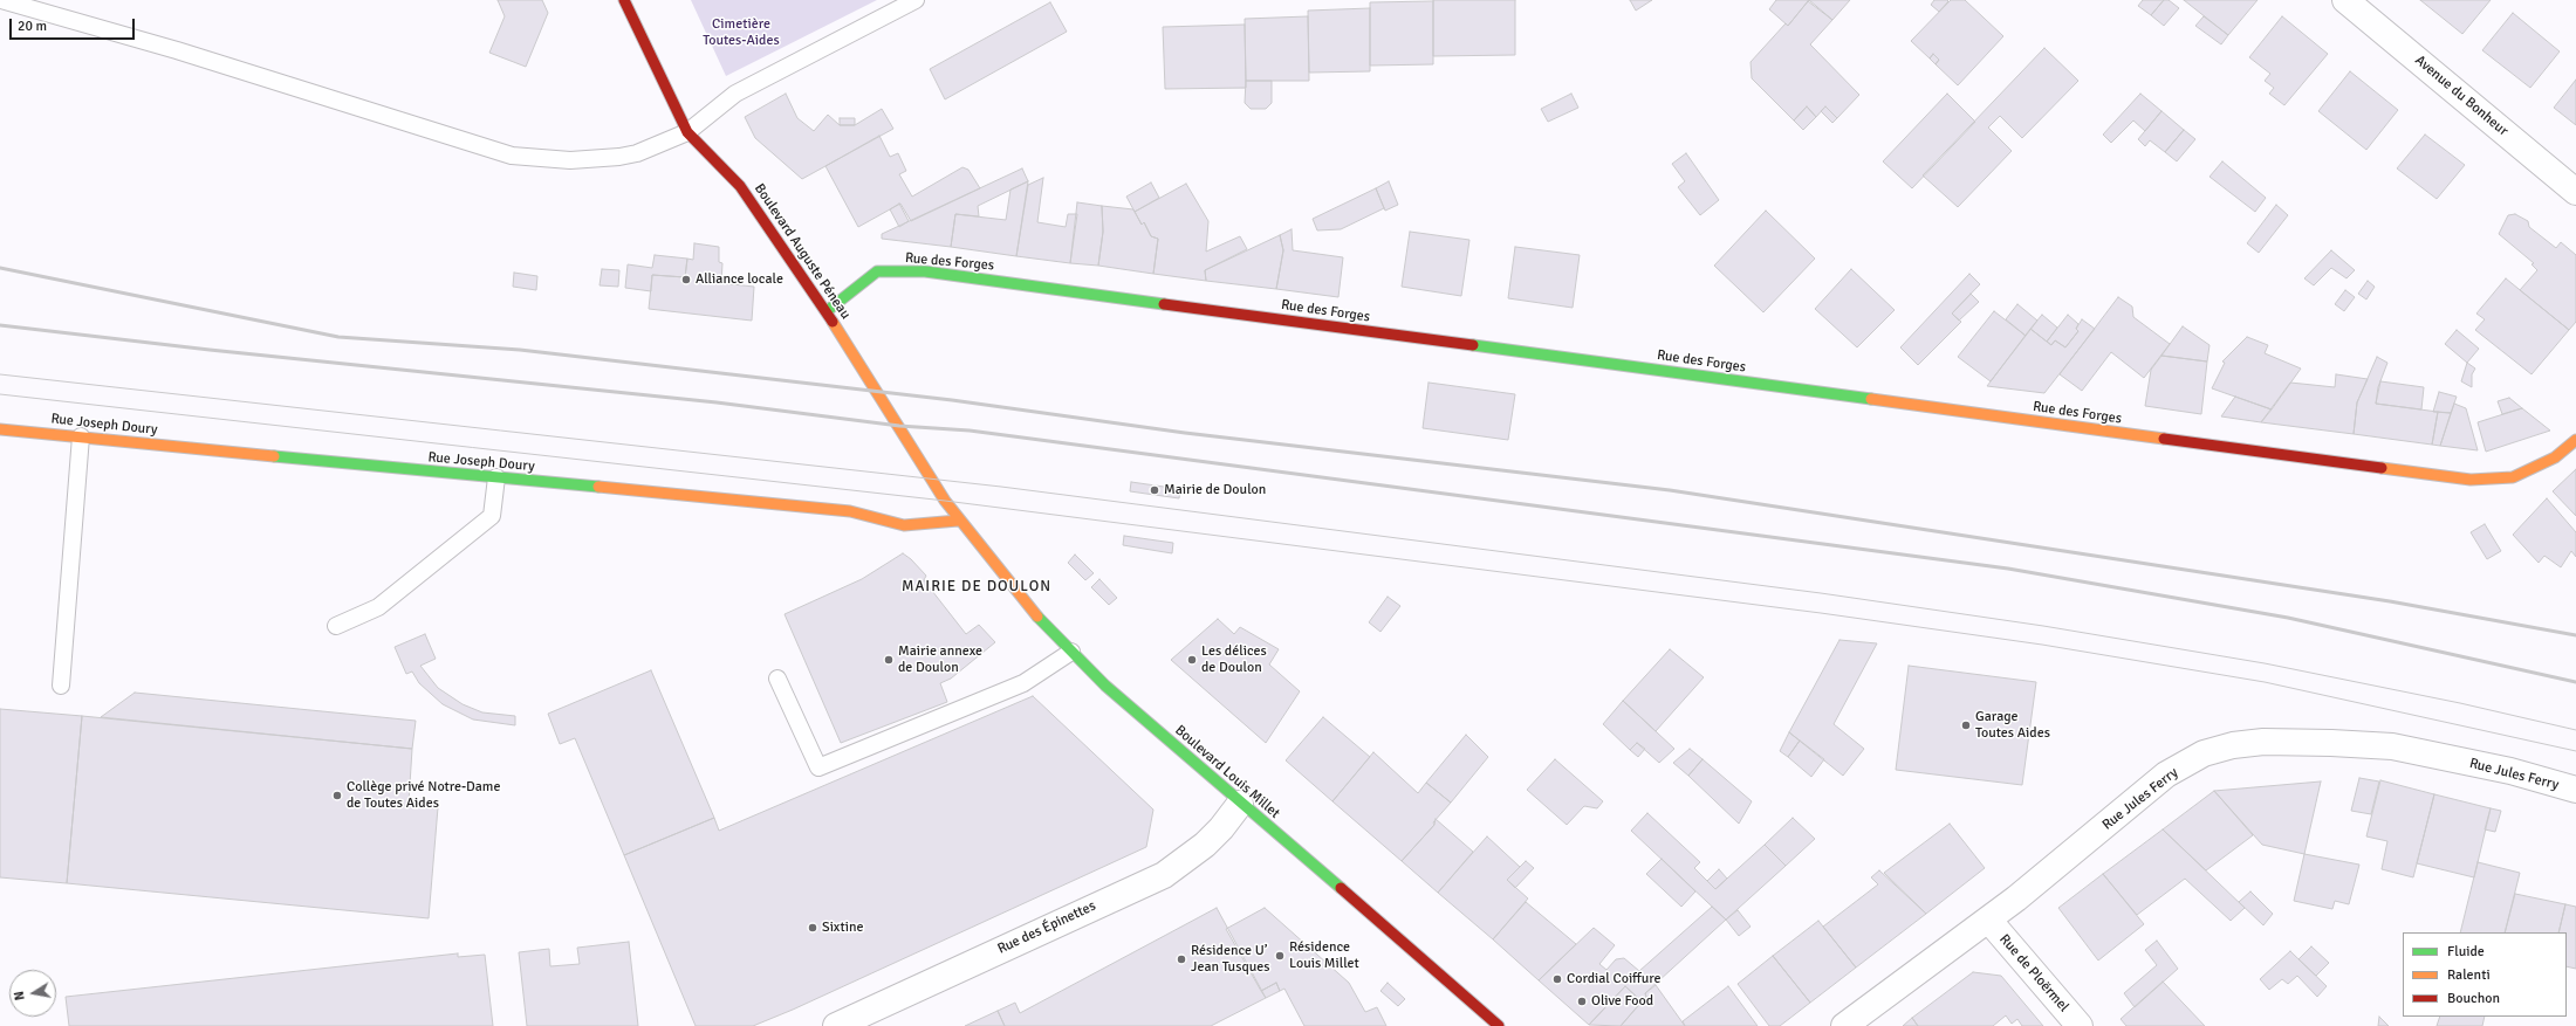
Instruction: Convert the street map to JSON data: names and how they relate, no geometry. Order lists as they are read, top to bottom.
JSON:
{
  "streets": {
    "street": [
      "Avenue du Bonheur",
      "Boulevard Auguste Péneau",
      "Rue des Forges",
      "Rue Joseph Doury",
      "Boulevard Louis Millet",
      "Rue Jules Ferry",
      "Rue des Épinettes",
      "Rue de Ploërmel"
    ]
  },
  "crossings": [
    ["Boulevard Auguste Péneau", "Rue des Forges"],
    ["Boulevard Auguste Péneau", "Rue Joseph Doury"],
    ["Boulevard Auguste Péneau", "Boulevard Louis Millet"],
    ["Rue Joseph Doury", "Boulevard Louis Millet"],
    ["Boulevard Louis Millet", "Rue des Épinettes"],
    ["Rue Jules Ferry", "Rue de Ploërmel"]
  ],
  "districts": ["MAIRIE DE DOULON"],
  "parks": ["Cimetière Toutes-Aides"],
  "places": [
    "Alliance locale",
    "Mairie de Doulon",
    "Mairie annexe de Doulon",
    "Les délices de Doulon",
    "Garage Toutes Aides",
    "Collège privé Notre-Dame de Toutes Aides",
    "Sixtine",
    "Résidence Louis Millet",
    "Résidence U’ Jean Tusques",
    "Cordial Coiffure",
    "Olive Food"
  ],
  "legend": ["Fluide", "Ralenti", "Bouchon"],
  "scale_bar": "20 m",
  "north": "left"
}
